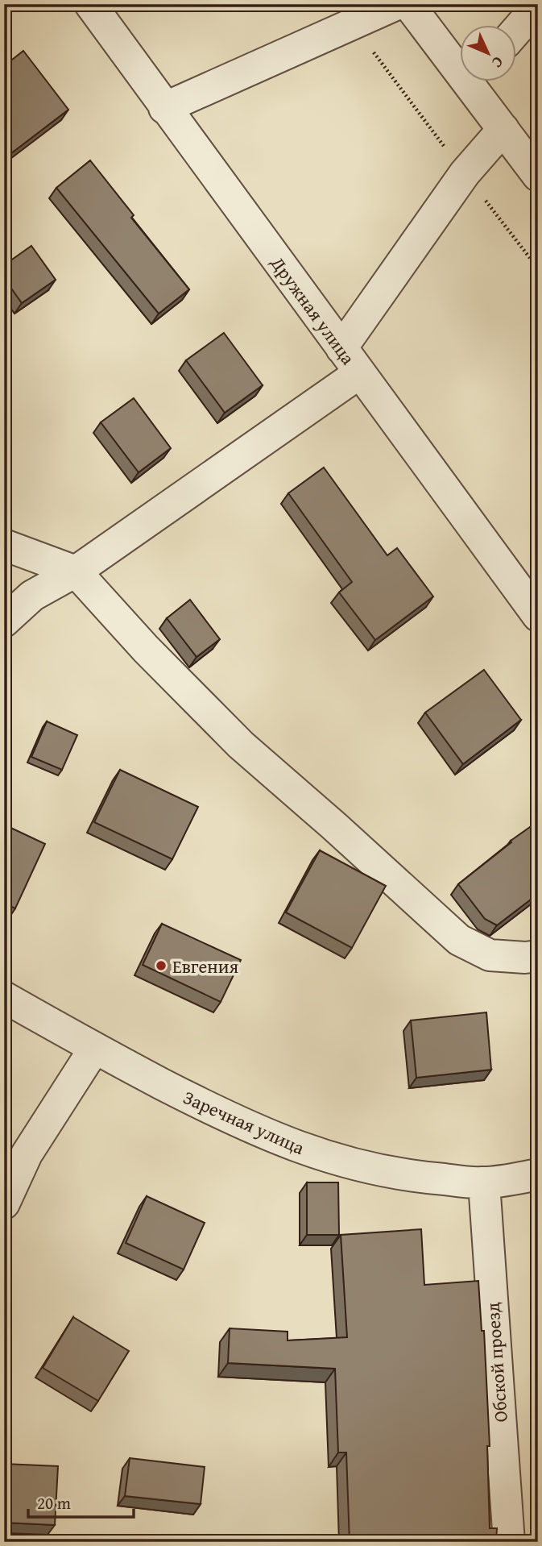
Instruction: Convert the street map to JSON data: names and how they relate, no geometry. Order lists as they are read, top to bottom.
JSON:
{
  "streets": {
    "street": ["Дружная улица", "Заречная улица", "Обской проезд"]
  },
  "crossings": [
    ["Заречная улица", "Обской проезд"]
  ],
  "places": ["Евгения"],
  "scale_bar": "20 m",
  "north": "bottom right"
}
